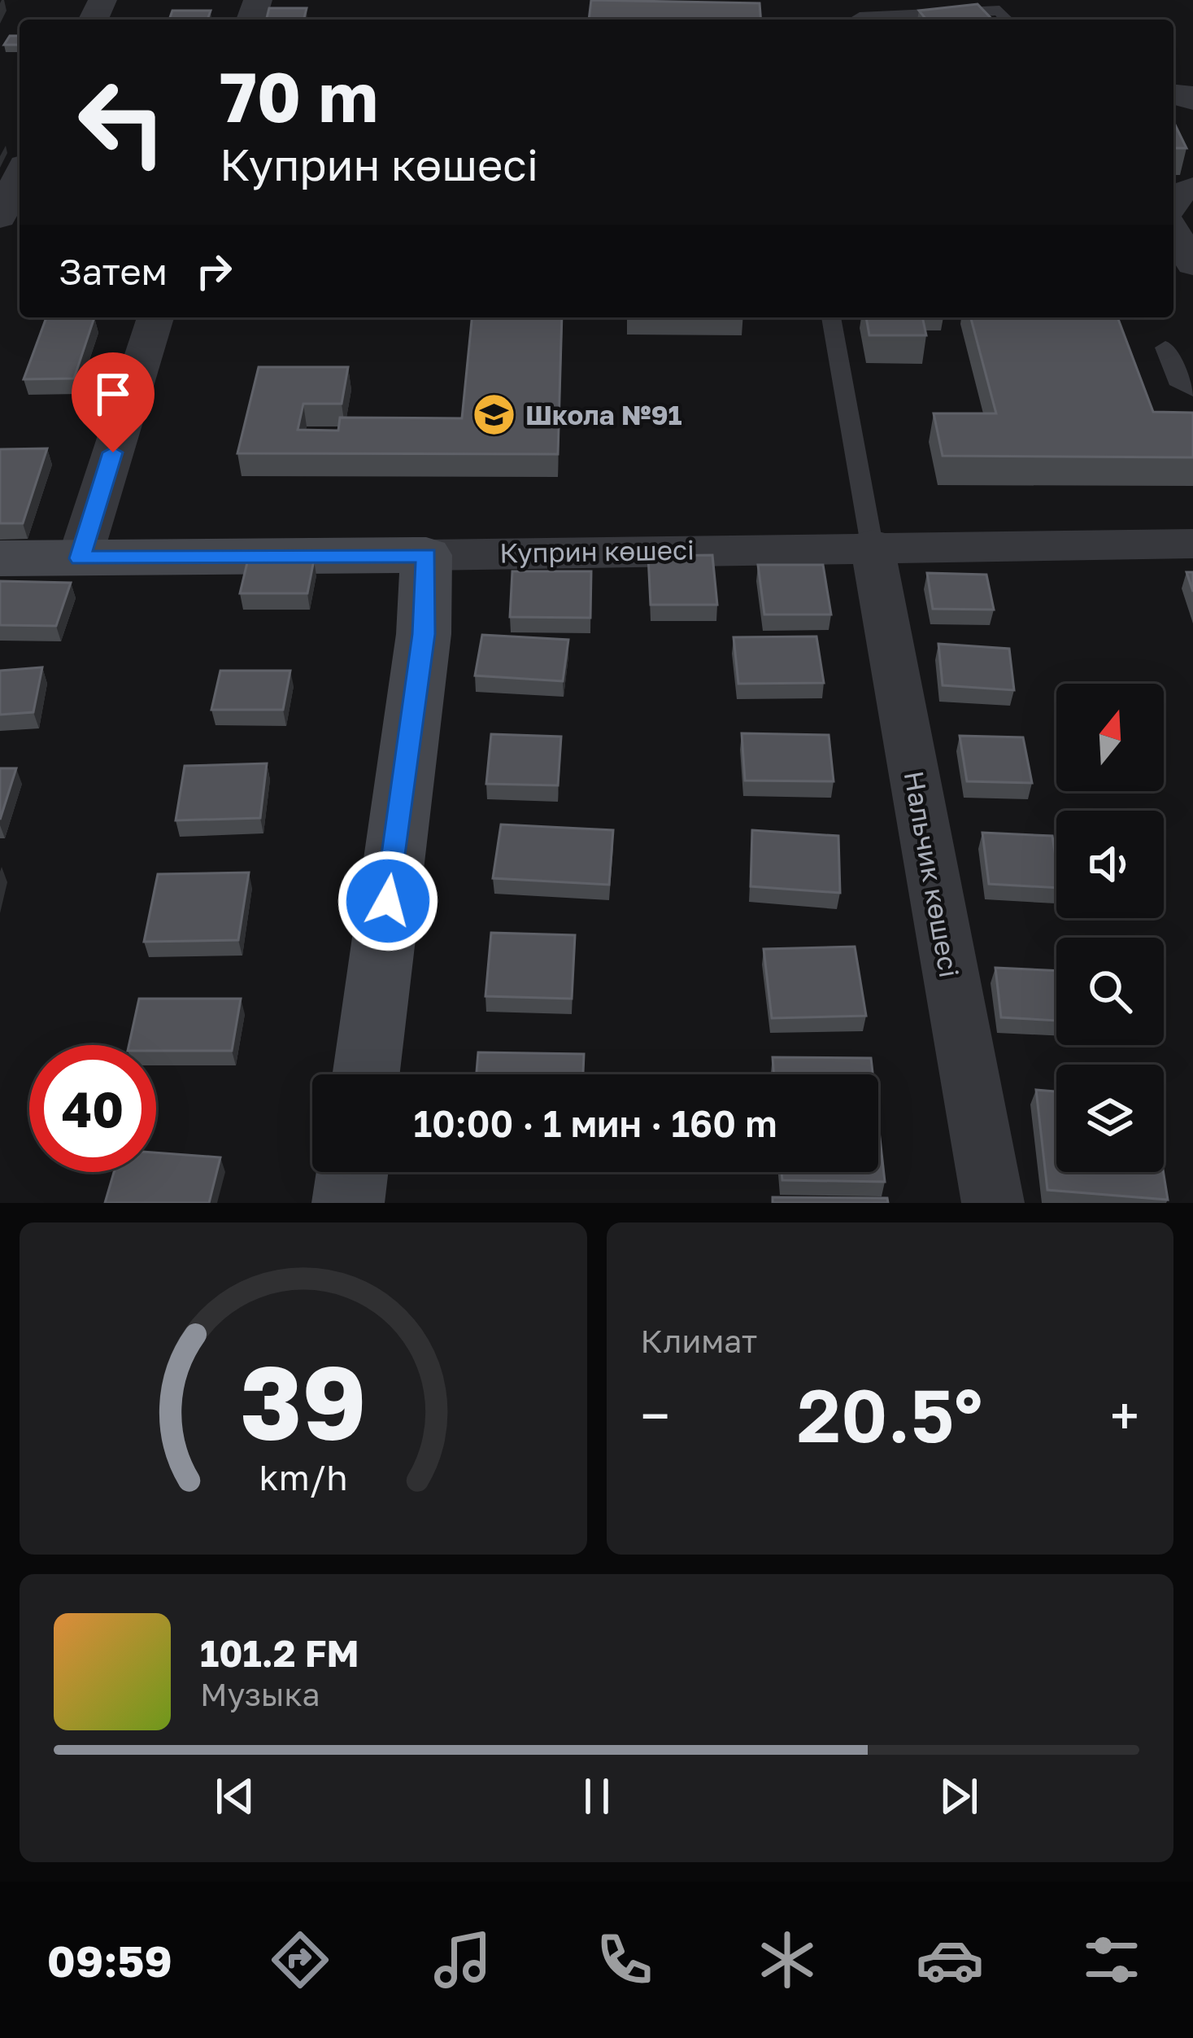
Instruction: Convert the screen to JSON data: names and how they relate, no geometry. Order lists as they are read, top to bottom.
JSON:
{
  "streets": {
    "street": ["Куприн көшесі", "Нальчик көшесі"]
  },
  "crossings": [
    ["Куприн көшесі", "Нальчик көшесі"]
  ],
  "places": {
    "school or university": ["Школа №91"]
  },
  "north": "top",
  "page": {
    "turn": ["70 m", "Куприн көшесі"],
    "then": "Затем",
    "limit": "40",
    "trip": "10:00 · 1 мин · 160 m",
    "tile": "Климат",
    "heat": ["−", "20.5°", "+"],
    "song": ["101.2 FM", "Музыка"],
    "tabs": "09:59",
    "gauge": ["39", "km/h"]
  }
}
